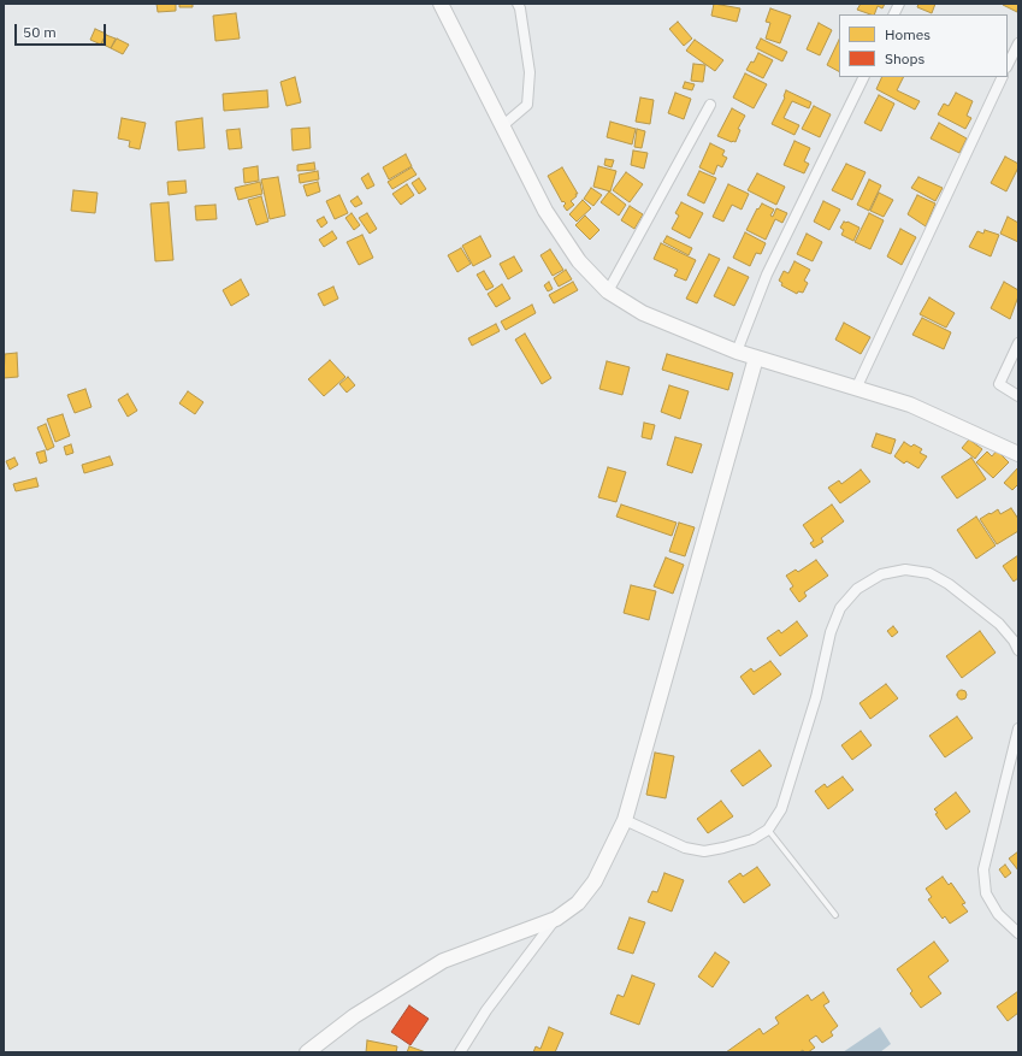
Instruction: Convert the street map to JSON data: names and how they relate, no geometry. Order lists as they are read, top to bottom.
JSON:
{
  "legend": ["Homes", "Shops"],
  "scale_bar": "50 m"
}
